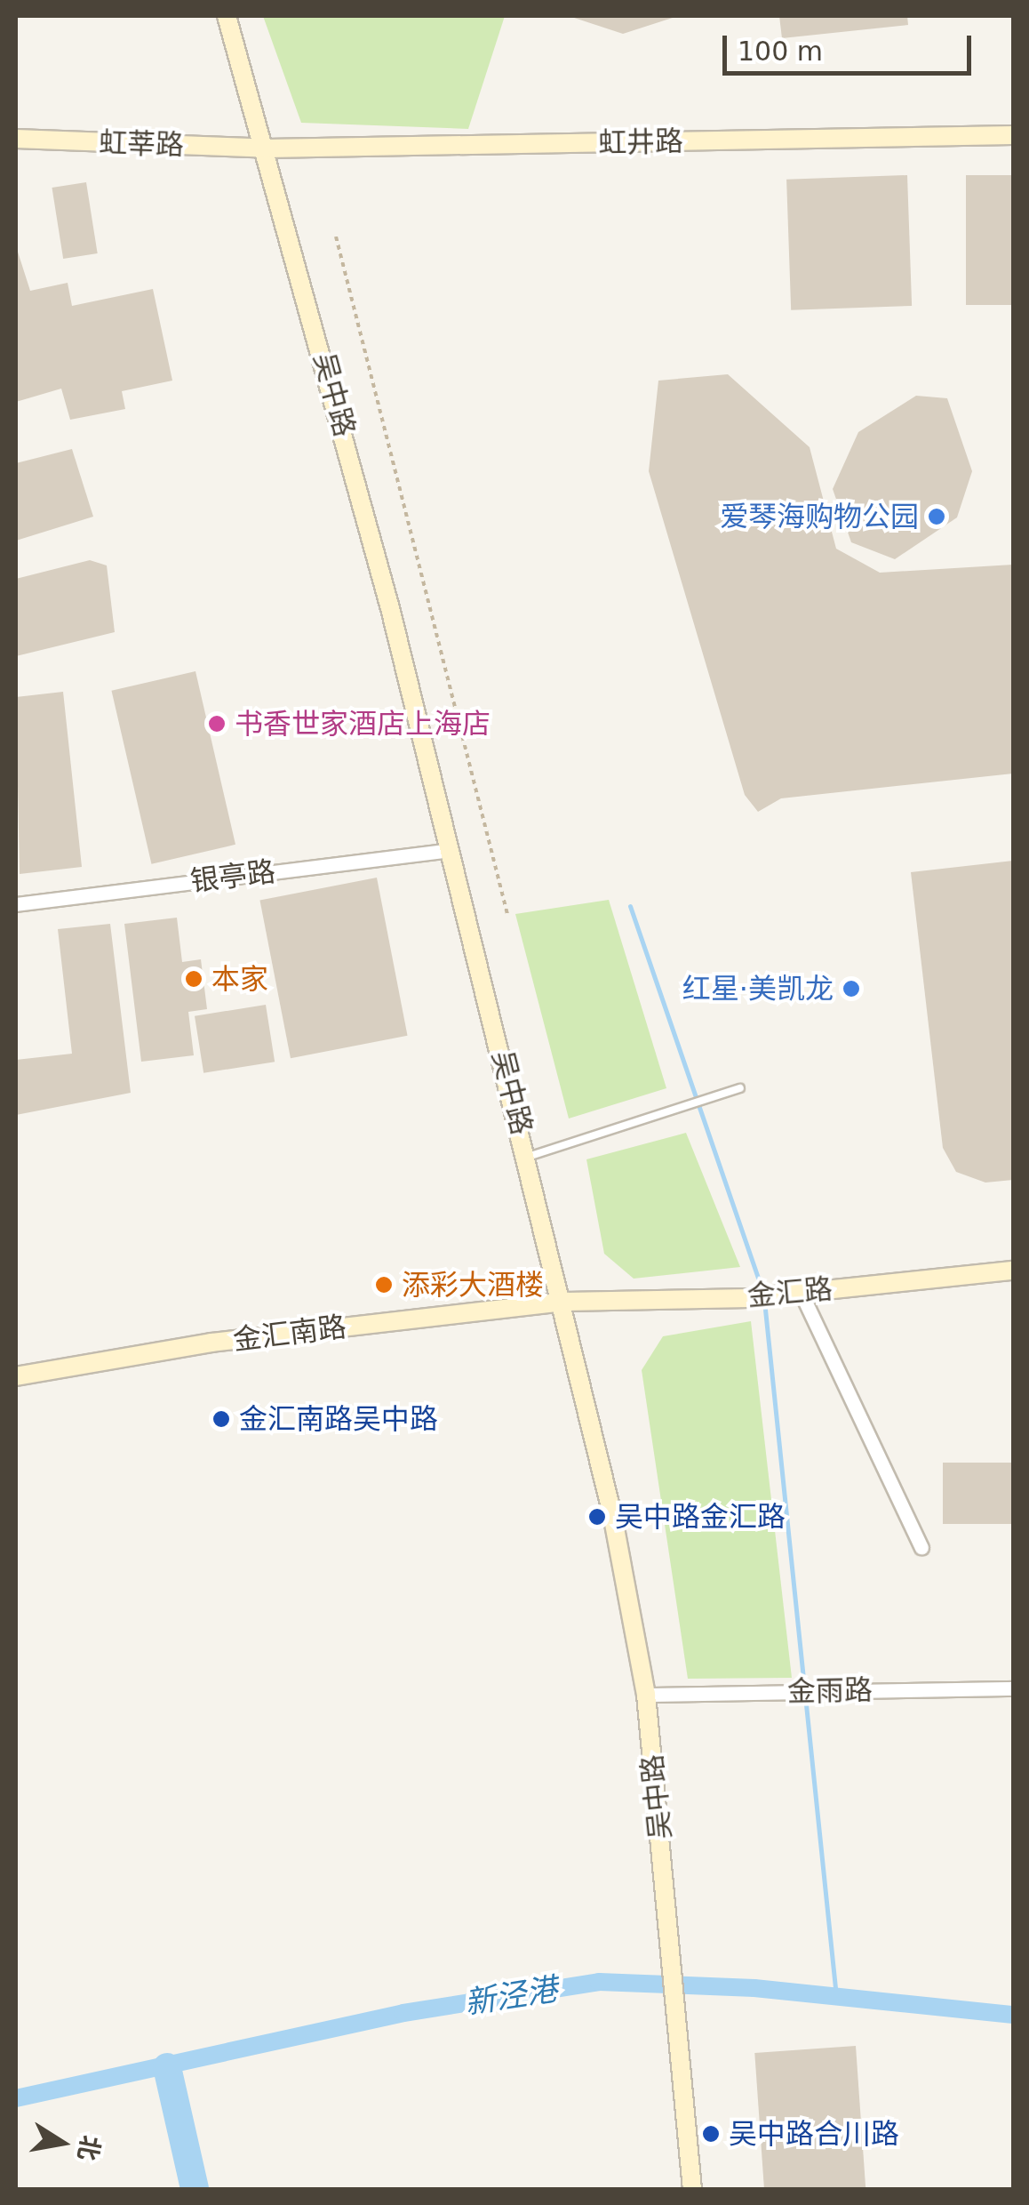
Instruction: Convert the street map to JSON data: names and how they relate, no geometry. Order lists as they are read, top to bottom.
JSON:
{
  "streets": {
    "main road": [
      "虹井路",
      "虹莘路",
      "吴中路",
      "金汇路",
      "金汇南路"
    ],
    "street": ["银亭路", "金雨路"]
  },
  "crossings": [
    ["虹井路", "虹莘路"],
    ["虹井路", "吴中路"],
    ["虹莘路", "吴中路"],
    ["吴中路", "银亭路"],
    ["吴中路", "金汇路"],
    ["吴中路", "金汇南路"],
    ["吴中路", "金雨路"],
    ["金汇路", "金汇南路"]
  ],
  "water": ["新泾港"],
  "places": [
    "爱琴海购物公园",
    "书香世家酒店上海店",
    "本家",
    "红星·美凯龙",
    "添彩大酒楼",
    "金汇南路吴中路",
    "吴中路金汇路",
    "吴中路合川路"
  ],
  "scale_bar": "100 m",
  "north": "right"
}
